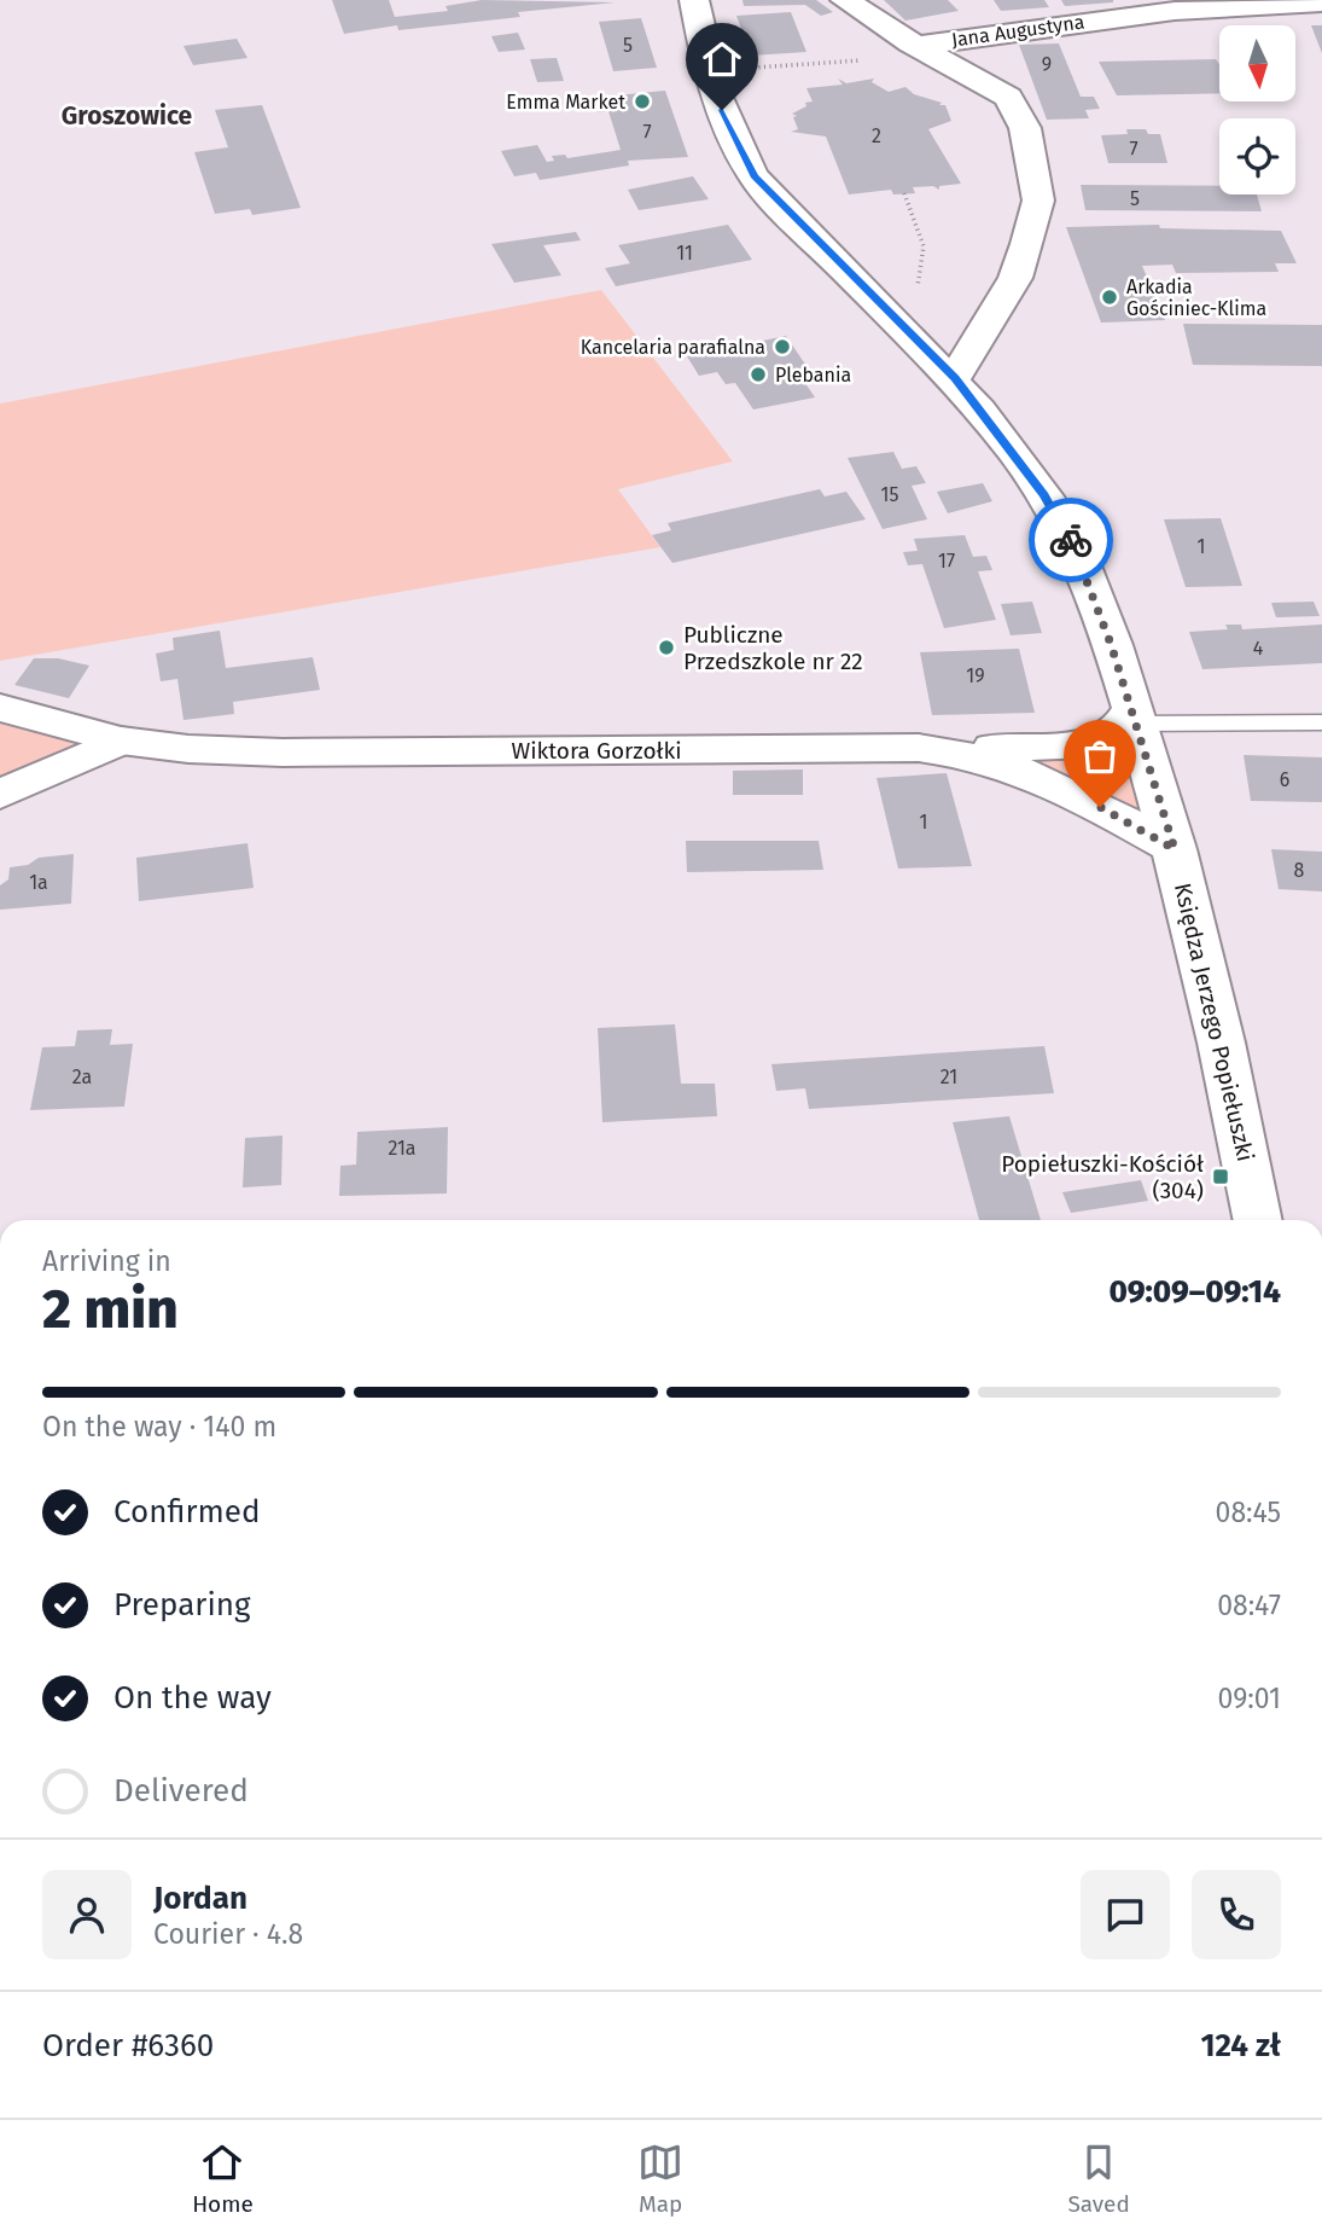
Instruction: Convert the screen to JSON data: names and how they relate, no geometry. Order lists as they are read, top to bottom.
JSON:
{
  "streets": {
    "main road": ["Jana Augustyna", "Wiktora Gorzołki", "Księdza Jerzego Popiełuszki"]
  },
  "crossings": [
    ["Wiktora Gorzołki", "Księdza Jerzego Popiełuszki"]
  ],
  "districts": ["Groszowice"],
  "places": {
    "other": [
      "Emma Market",
      "Arkadia Gościniec-Klima",
      "Kancelaria parafialna",
      "Plebania",
      "Publiczne Przedszkole nr 22"
    ],
    "transit": ["Popiełuszki-Kościół (304)"]
  },
  "house_numbers": [
    "5",
    "9",
    "7",
    "2",
    "7",
    "5",
    "11",
    "15",
    "1",
    "17",
    "4",
    "19",
    "6",
    "1",
    "8",
    "1a",
    "2a",
    "21",
    "21a"
  ],
  "north": "bottom",
  "page": {
    "heading": ["2 min", "Arriving in", "09:09–09:14"],
    "panel": [
      "Jordan",
      "Courier · 4.8",
      "Order #6360",
      "124 zł"
    ],
    "bar": "On the way · 140 m",
    "list": [
      ["Confirmed", "08:45"],
      ["Preparing", "08:47"],
      ["On the way", "09:01"],
      "Delivered"
    ],
    "tabs": ["Home", "Map", "Saved"]
  }
}
